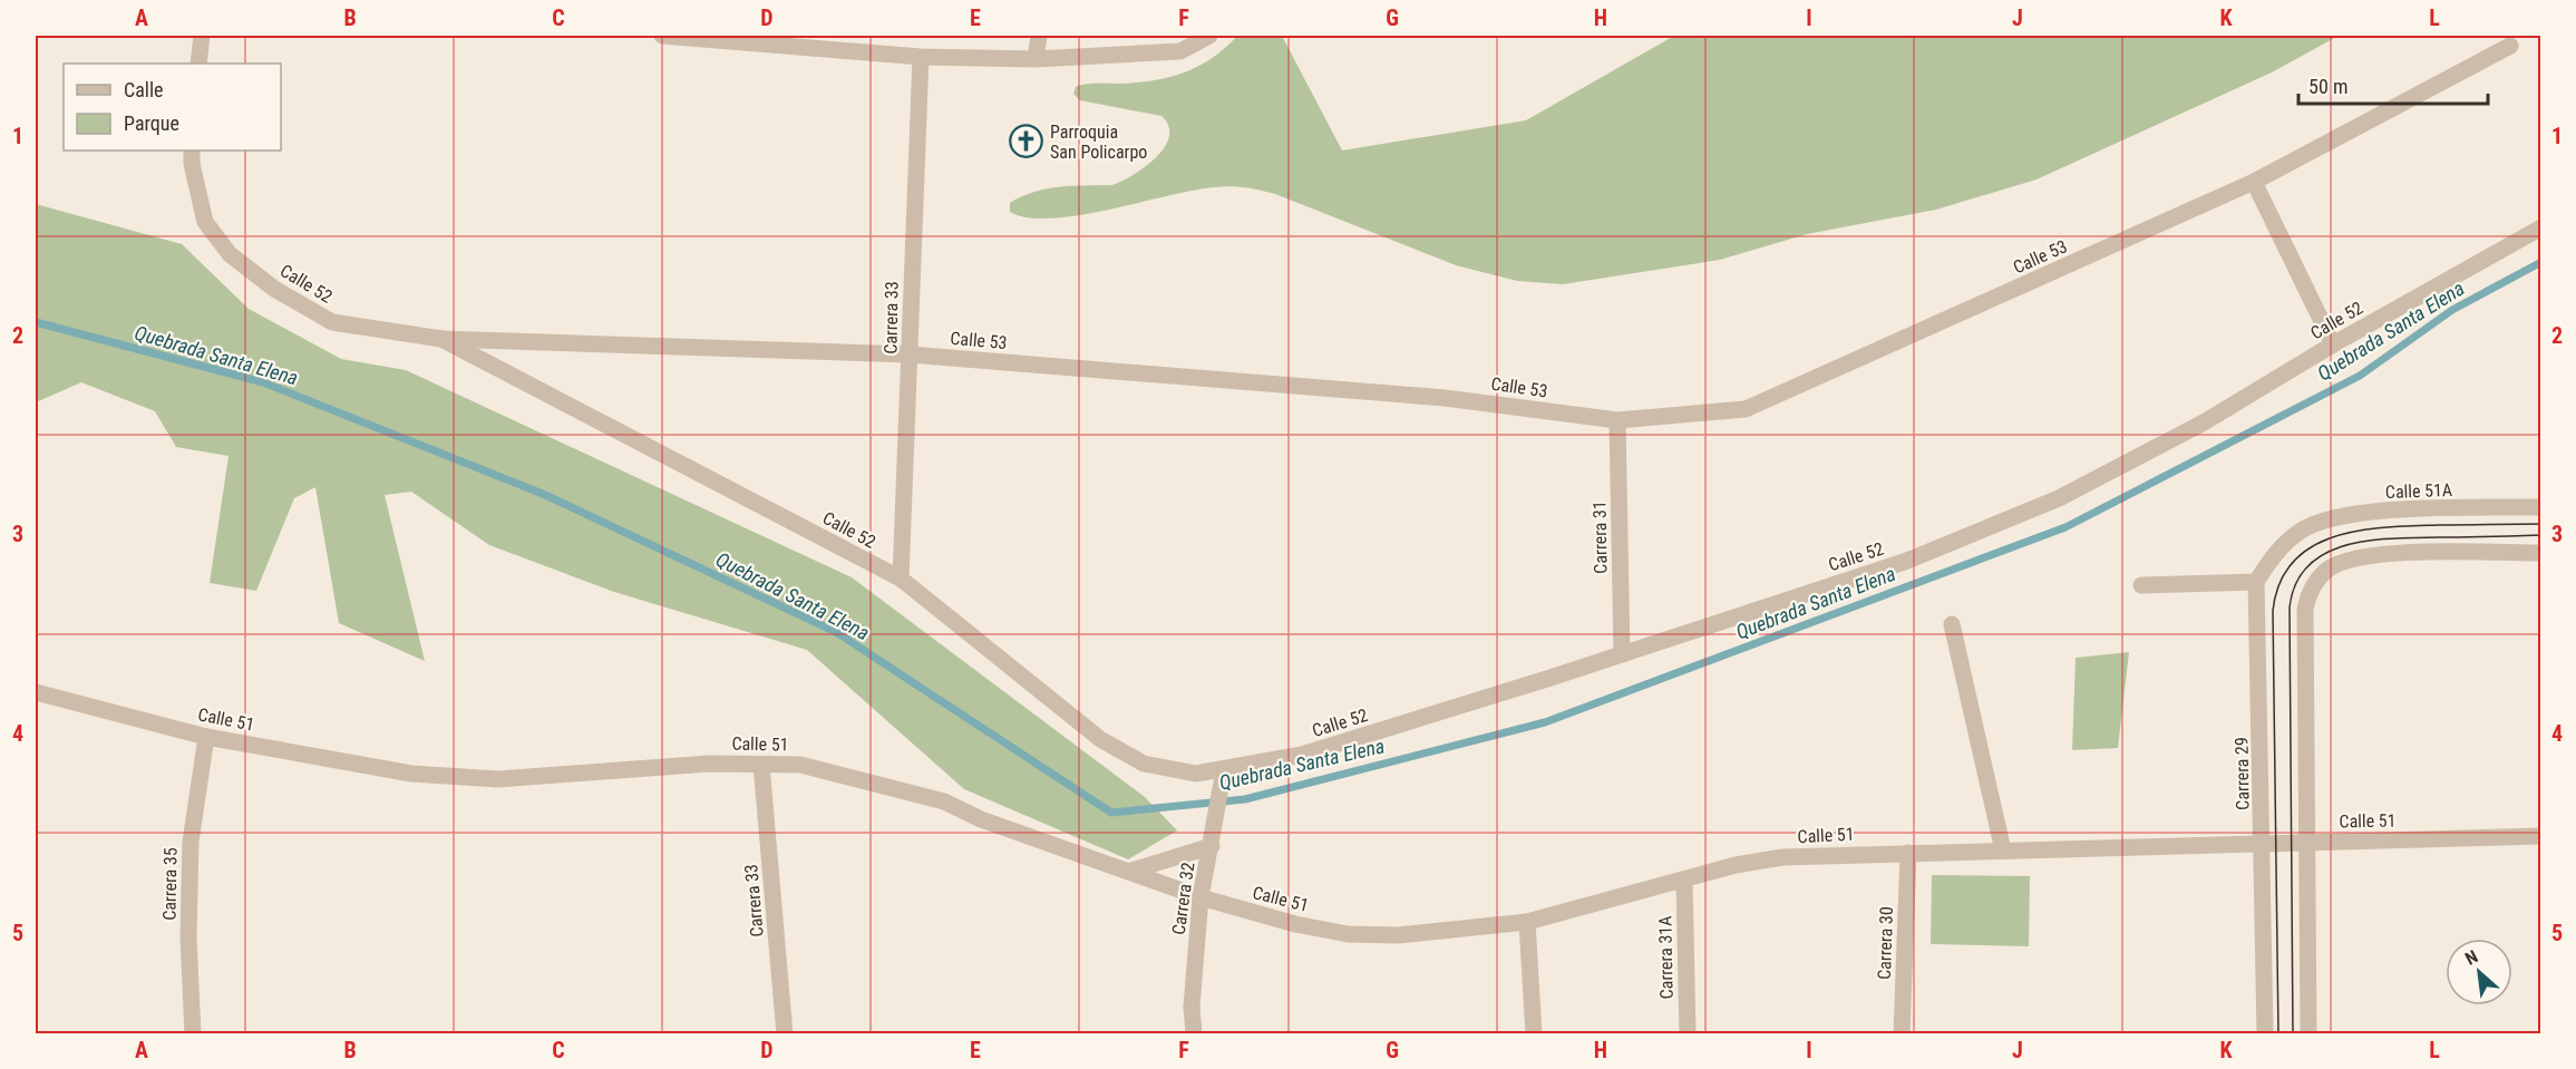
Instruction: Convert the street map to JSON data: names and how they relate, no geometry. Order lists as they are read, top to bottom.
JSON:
{
  "streets": {
    "street": [
      "Calle 53",
      "Calle 52",
      "Carrera 33",
      "Calle 51A",
      "Carrera 31",
      "Calle 51",
      "Carrera 29",
      "Carrera 35",
      "Carrera 32",
      "Carrera 30",
      "Carrera 31A"
    ]
  },
  "crossings": [
    ["Calle 53", "Calle 52"],
    ["Calle 53", "Carrera 33"],
    ["Calle 53", "Carrera 31"],
    ["Calle 52", "Carrera 33"],
    ["Calle 52", "Carrera 31"],
    ["Calle 52", "Carrera 32"],
    ["Carrera 33", "Calle 51"],
    ["Calle 51A", "Carrera 29"],
    ["Calle 51", "Carrera 29"],
    ["Calle 51", "Carrera 35"],
    ["Calle 51", "Carrera 32"],
    ["Calle 51", "Carrera 30"],
    ["Calle 51", "Carrera 31A"]
  ],
  "water": ["Quebrada Santa Elena"],
  "places": {
    "church": ["Parroquia San Policarpo"]
  },
  "legend": ["Calle", "Parque"],
  "scale_bar": "50 m",
  "north": "top left",
  "grid": {
    "columns": [
      "A",
      "B",
      "C",
      "D",
      "E",
      "F",
      "G",
      "H",
      "I",
      "J",
      "K",
      "L"
    ],
    "rows": [
      "1",
      "2",
      "3",
      "4",
      "5"
    ]
  }
}
